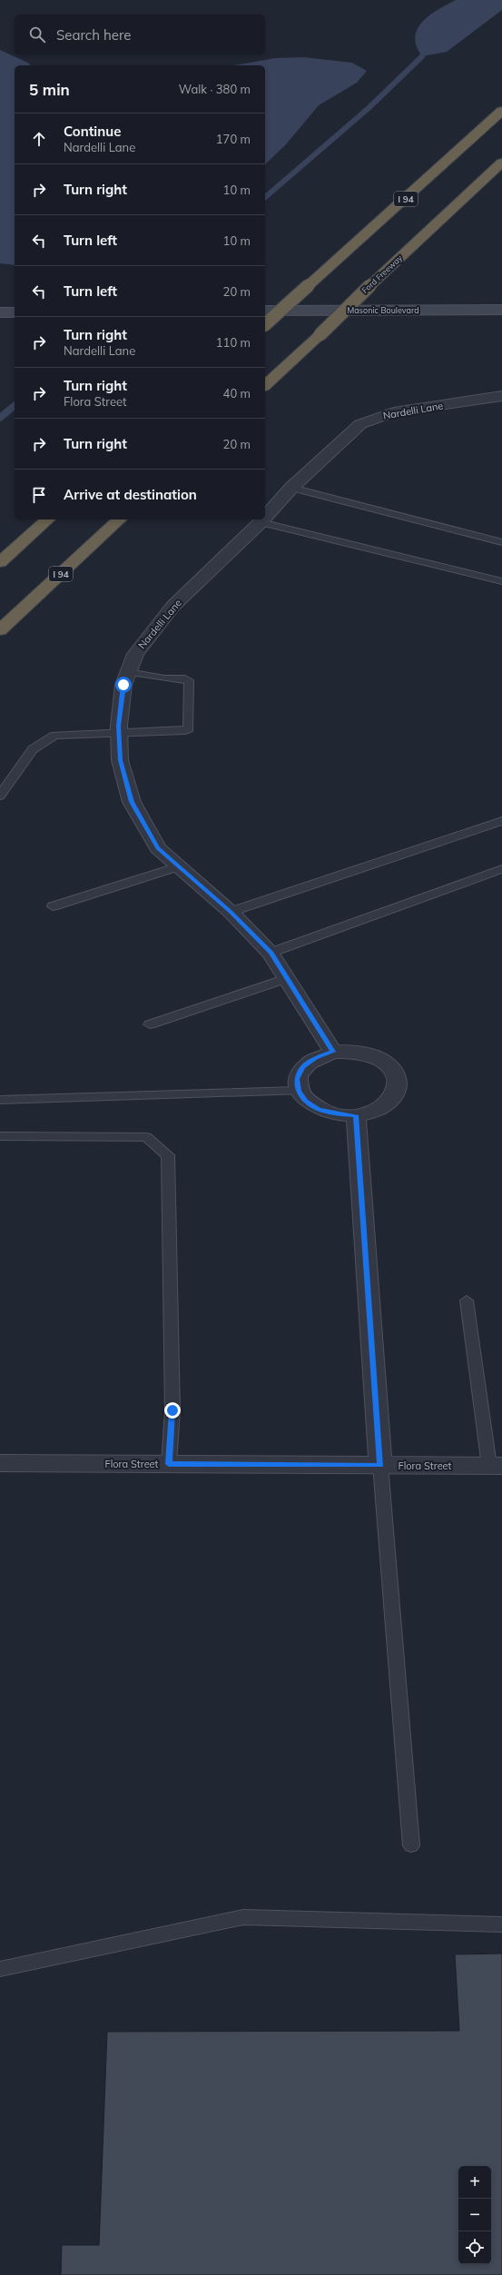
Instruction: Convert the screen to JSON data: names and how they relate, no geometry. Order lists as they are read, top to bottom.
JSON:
{
  "streets": {
    "highway": ["I 94", "Ford Freeway"],
    "main road": ["Masonic Boulevard"],
    "street": ["Nardelli Lane", "Flora Street"]
  },
  "page": {
    "search": "Search here",
    "heading": ["5 min", "Walk · 380 m"],
    "list": [
      ["Continue", "Nardelli Lane", "170 m"],
      ["Turn right", "10 m"],
      ["Turn left", "10 m"],
      ["Turn left", "20 m"],
      ["Turn right", "Nardelli Lane", "110 m"],
      ["Turn right", "Flora Street", "40 m"],
      ["Turn right", "20 m"],
      "Arrive at destination"
    ],
    "map_buttons": ["+", "−"]
  }
}
